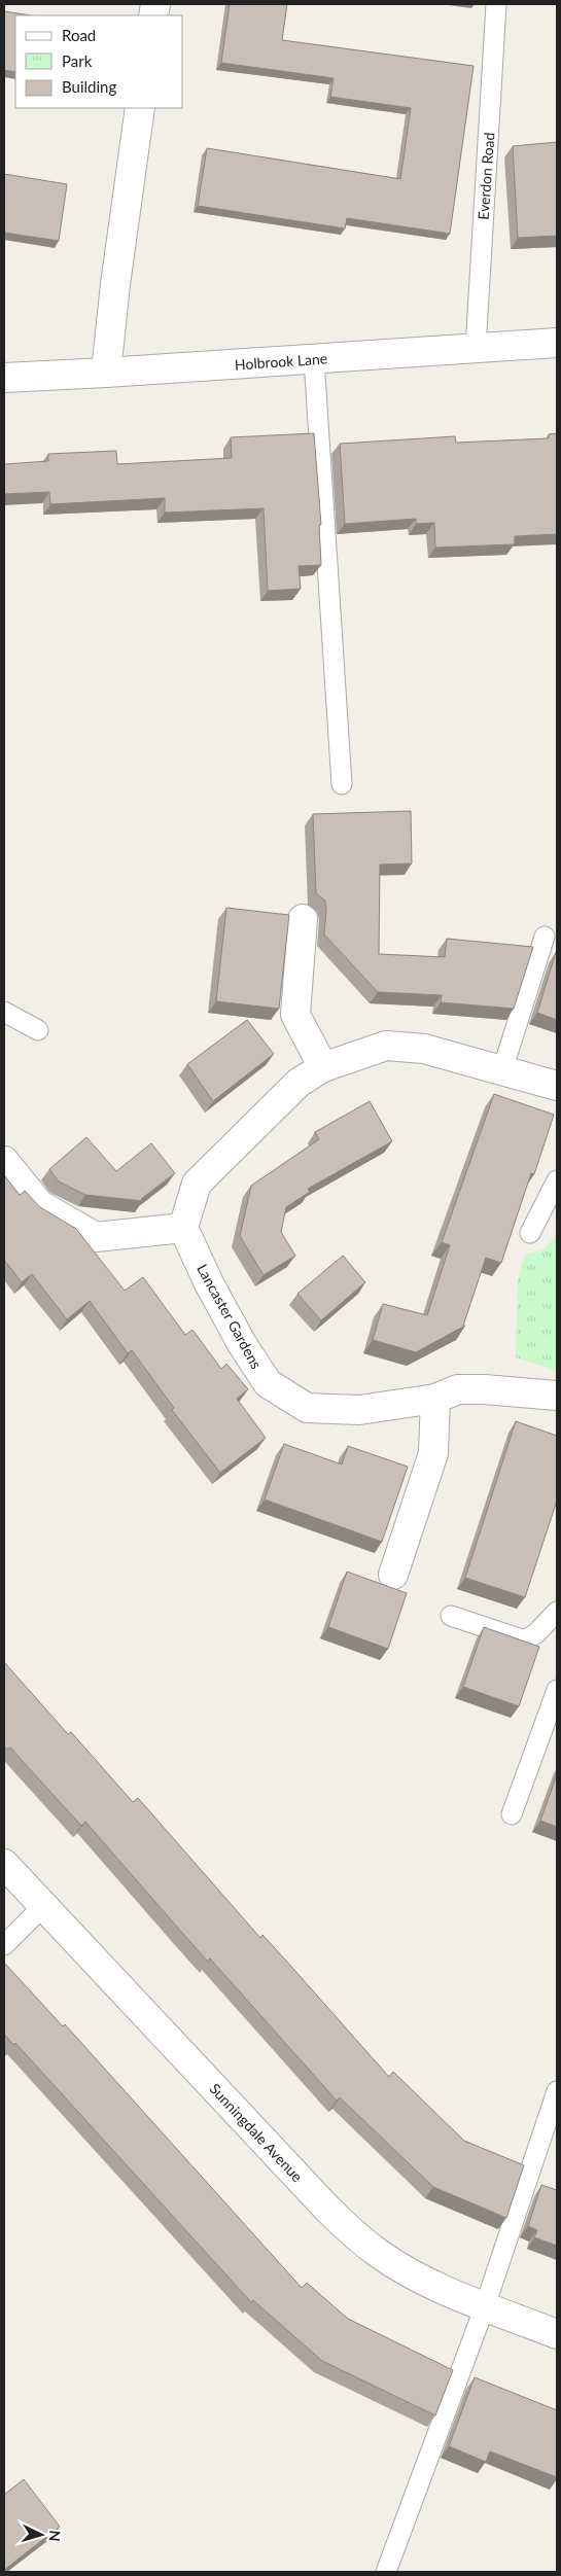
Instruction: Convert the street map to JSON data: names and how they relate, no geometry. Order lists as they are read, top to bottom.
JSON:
{
  "streets": {
    "street": ["Holbrook Lane", "Lancaster Gardens", "Sunningdale Avenue"],
    "lane": ["Everdon Road"]
  },
  "crossings": [
    ["Everdon Road", "Holbrook Lane"]
  ],
  "legend": ["Road", "Park", "Building"],
  "north": "right"
}
